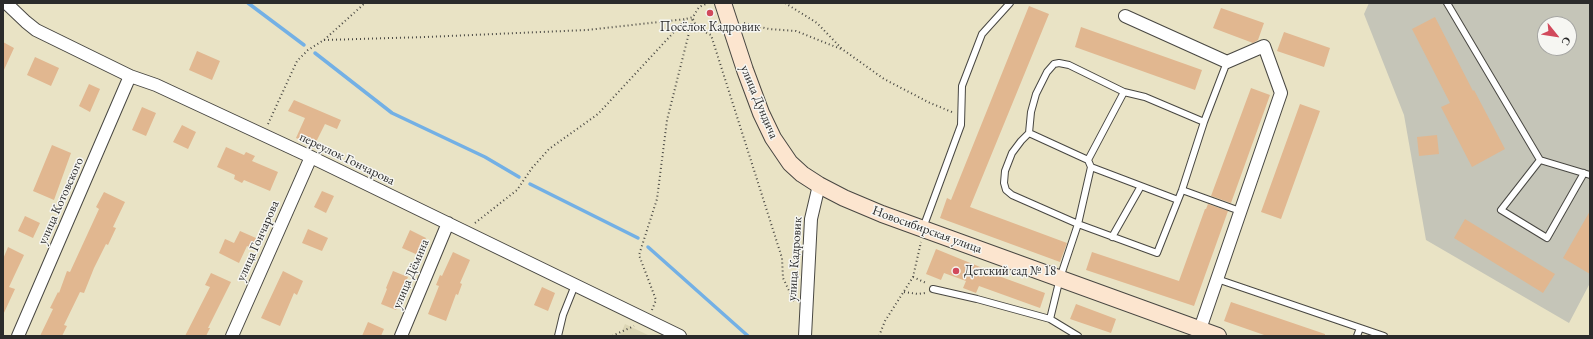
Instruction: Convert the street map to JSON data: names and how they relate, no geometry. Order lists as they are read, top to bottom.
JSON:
{
  "streets": {
    "main road": ["улица Дундича", "Новосибирская улица"],
    "street": [
      "переулок Гончарова",
      "улица Котовского",
      "улица Гончарова",
      "улица Кадровик",
      "улица Дёмина"
    ]
  },
  "crossings": [
    ["улица Дундича", "Новосибирская улица"],
    ["улица Дундича", "улица Кадровик"],
    ["переулок Гончарова", "улица Котовского"],
    ["переулок Гончарова", "улица Гончарова"],
    ["переулок Гончарова", "улица Дёмина"],
    ["Новосибирская улица", "улица Кадровик"]
  ],
  "places": ["Посёлок Кадровик", "Детский сад № 18"],
  "north": "bottom right"
}
